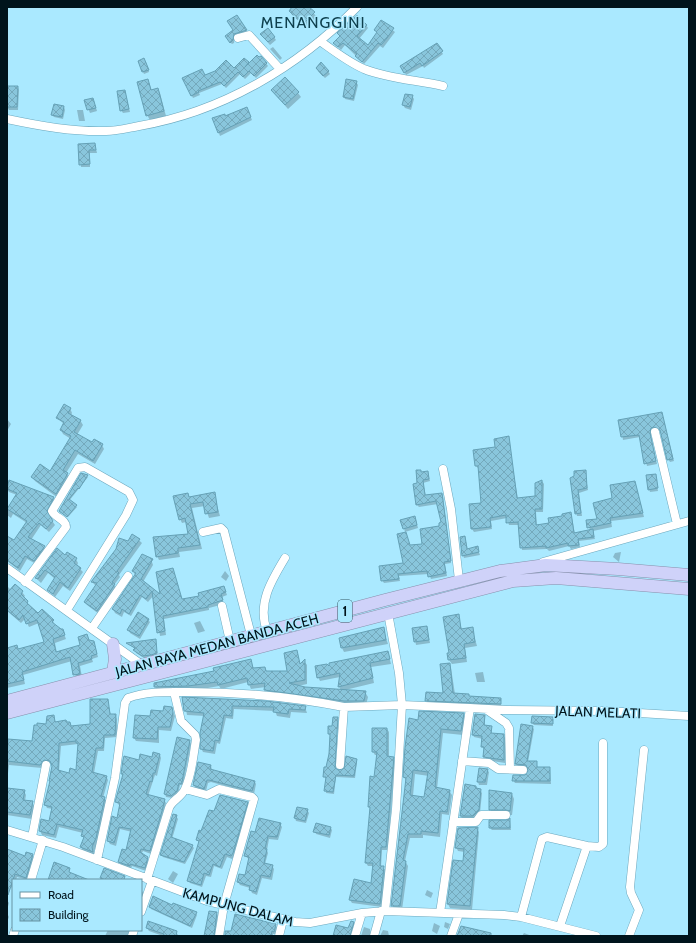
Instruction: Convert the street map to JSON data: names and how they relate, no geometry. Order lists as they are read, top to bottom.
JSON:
{
  "streets": {
    "highway": ["1", "JALAN RAYA MEDAN BANDA ACEH"],
    "street": ["JALAN MELATI", "KAMPUNG DALAM"]
  },
  "crossings": [
    ["JALAN MELATI", "KAMPUNG DALAM"]
  ],
  "districts": ["MENANGGINI"],
  "legend": ["Road", "Building"]
}
